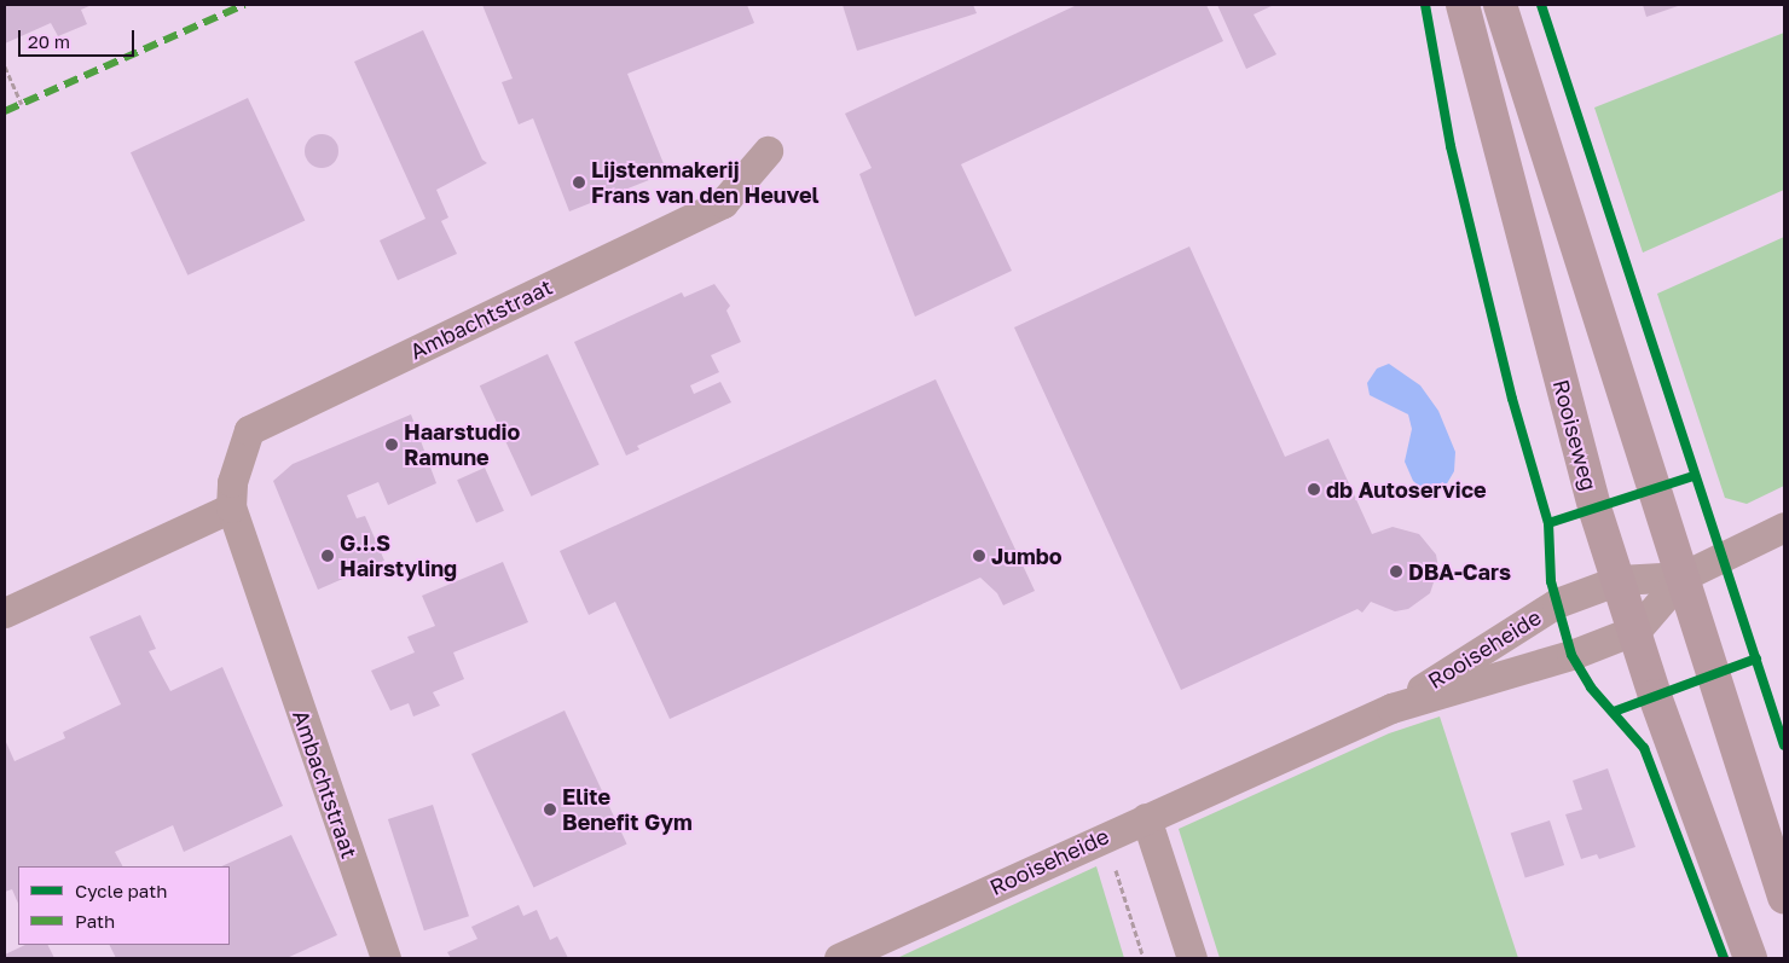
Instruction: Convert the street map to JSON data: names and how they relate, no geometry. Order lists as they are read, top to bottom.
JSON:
{
  "streets": {
    "main road": ["Rooiseweg"],
    "street": ["Ambachtstraat", "Rooiseheide"]
  },
  "crossings": [
    ["Rooiseweg", "Rooiseheide"]
  ],
  "places": [
    "Lijstenmakerij Frans van den Heuvel",
    "Haarstudio Ramune",
    "db Autoservice",
    "G.!.S Hairstyling",
    "Jumbo",
    "DBA-Cars",
    "Elite Benefit Gym"
  ],
  "legend": ["Cycle path", "Path"],
  "scale_bar": "20 m"
}
